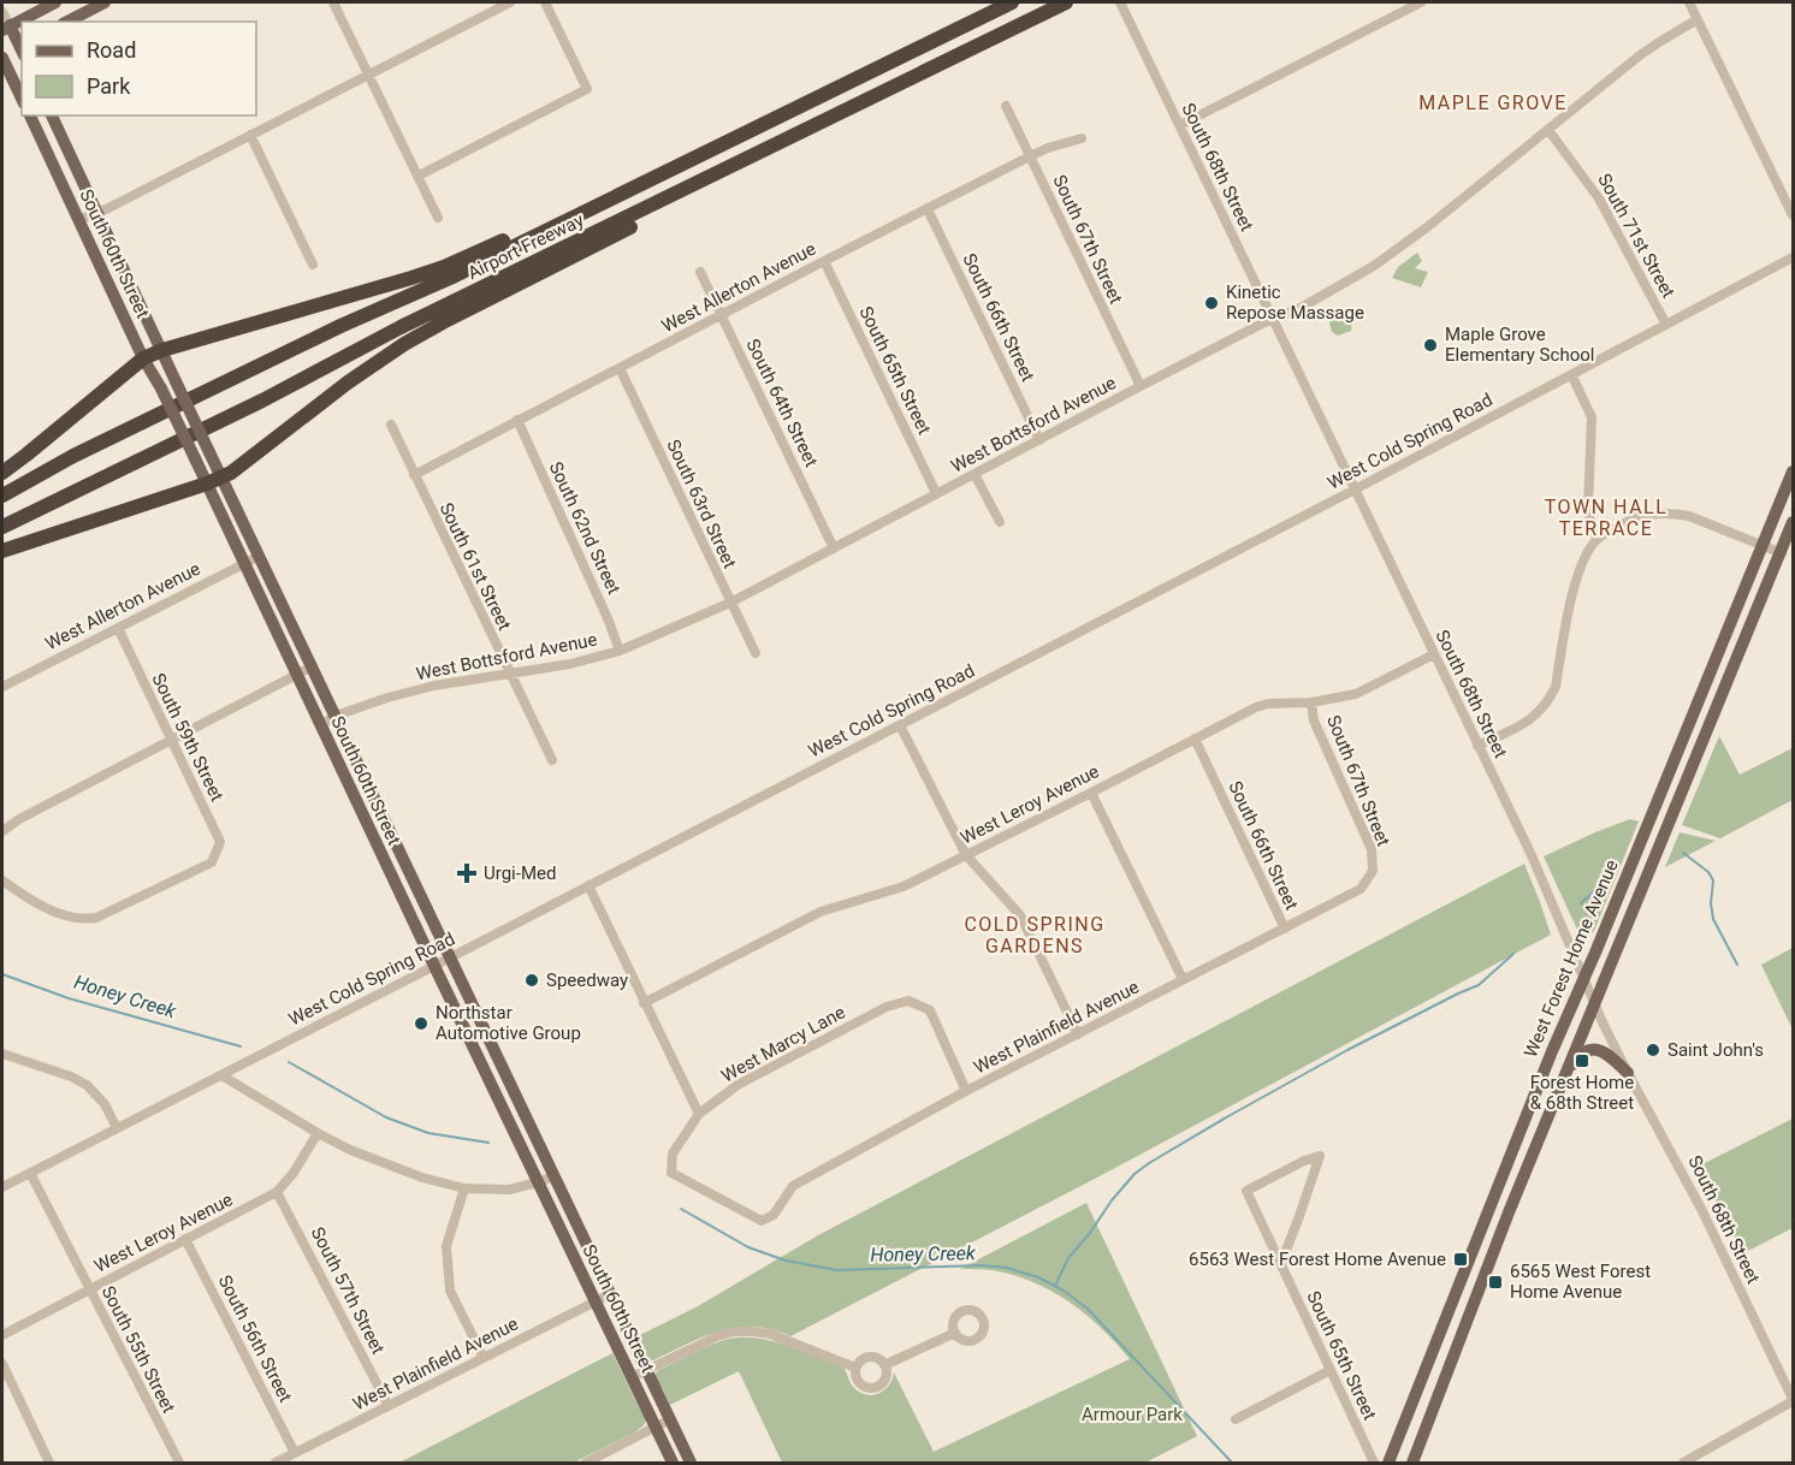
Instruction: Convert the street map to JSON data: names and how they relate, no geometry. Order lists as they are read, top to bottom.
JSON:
{
  "streets": {
    "highway": ["Airport Freeway"],
    "main road": ["South 60th Street", "West Forest Home Avenue"],
    "street": [
      "South 68th Street",
      "South 71st Street",
      "South 67th Street",
      "West Allerton Avenue",
      "South 66th Street",
      "South 65th Street",
      "South 64th Street",
      "West Bottsford Avenue",
      "West Cold Spring Road",
      "South 63rd Street",
      "South 62nd Street",
      "South 61st Street",
      "South 59th Street",
      "West Leroy Avenue",
      "West Plainfield Avenue",
      "West Marcy Lane",
      "South 57th Street",
      "South 56th Street",
      "South 55th Street"
    ]
  },
  "crossings": [
    ["South 68th Street", "West Bottsford Avenue"],
    ["South 68th Street", "West Cold Spring Road"],
    ["South 68th Street", "West Leroy Avenue"],
    ["South 68th Street", "West Forest Home Avenue"],
    ["South 71st Street", "West Bottsford Avenue"],
    ["South 71st Street", "West Cold Spring Road"],
    ["South 67th Street", "West Allerton Avenue"],
    ["South 67th Street", "West Bottsford Avenue"],
    ["South 67th Street", "West Leroy Avenue"],
    ["South 67th Street", "West Plainfield Avenue"],
    ["South 60th Street", "West Allerton Avenue"],
    ["South 60th Street", "West Bottsford Avenue"],
    ["South 60th Street", "West Cold Spring Road"],
    ["South 60th Street", "West Plainfield Avenue"],
    ["West Allerton Avenue", "South 66th Street"],
    ["West Allerton Avenue", "South 65th Street"],
    ["West Allerton Avenue", "South 64th Street"],
    ["West Allerton Avenue", "South 63rd Street"],
    ["West Allerton Avenue", "South 62nd Street"],
    ["West Allerton Avenue", "South 61st Street"],
    ["West Allerton Avenue", "South 59th Street"],
    ["South 66th Street", "West Bottsford Avenue"],
    ["South 66th Street", "West Leroy Avenue"],
    ["South 66th Street", "West Plainfield Avenue"],
    ["South 65th Street", "West Bottsford Avenue"],
    ["South 64th Street", "West Bottsford Avenue"],
    ["West Bottsford Avenue", "South 63rd Street"],
    ["West Bottsford Avenue", "South 62nd Street"],
    ["West Bottsford Avenue", "South 61st Street"],
    ["West Cold Spring Road", "South 55th Street"],
    ["West Leroy Avenue", "South 57th Street"],
    ["West Leroy Avenue", "South 56th Street"],
    ["West Leroy Avenue", "South 55th Street"],
    ["West Plainfield Avenue", "West Marcy Lane"],
    ["West Plainfield Avenue", "South 57th Street"],
    ["West Plainfield Avenue", "South 56th Street"]
  ],
  "districts": ["MAPLE GROVE", "TOWN HALL TERRACE", "COLD SPRING GARDENS"],
  "water": ["Honey Creek"],
  "parks": ["Armour Park"],
  "places": {
    "other": [
      "Kinetic Repose Massage",
      "Maple Grove Elementary School",
      "Speedway",
      "Northstar Automotive Group",
      "Saint John's"
    ],
    "health": ["Urgi-Med"],
    "transit": ["Forest Home & 68th Street", "6563 West Forest Home Avenue", "6565 West Forest Home Avenue"]
  },
  "legend": ["Road", "Park"]
}
